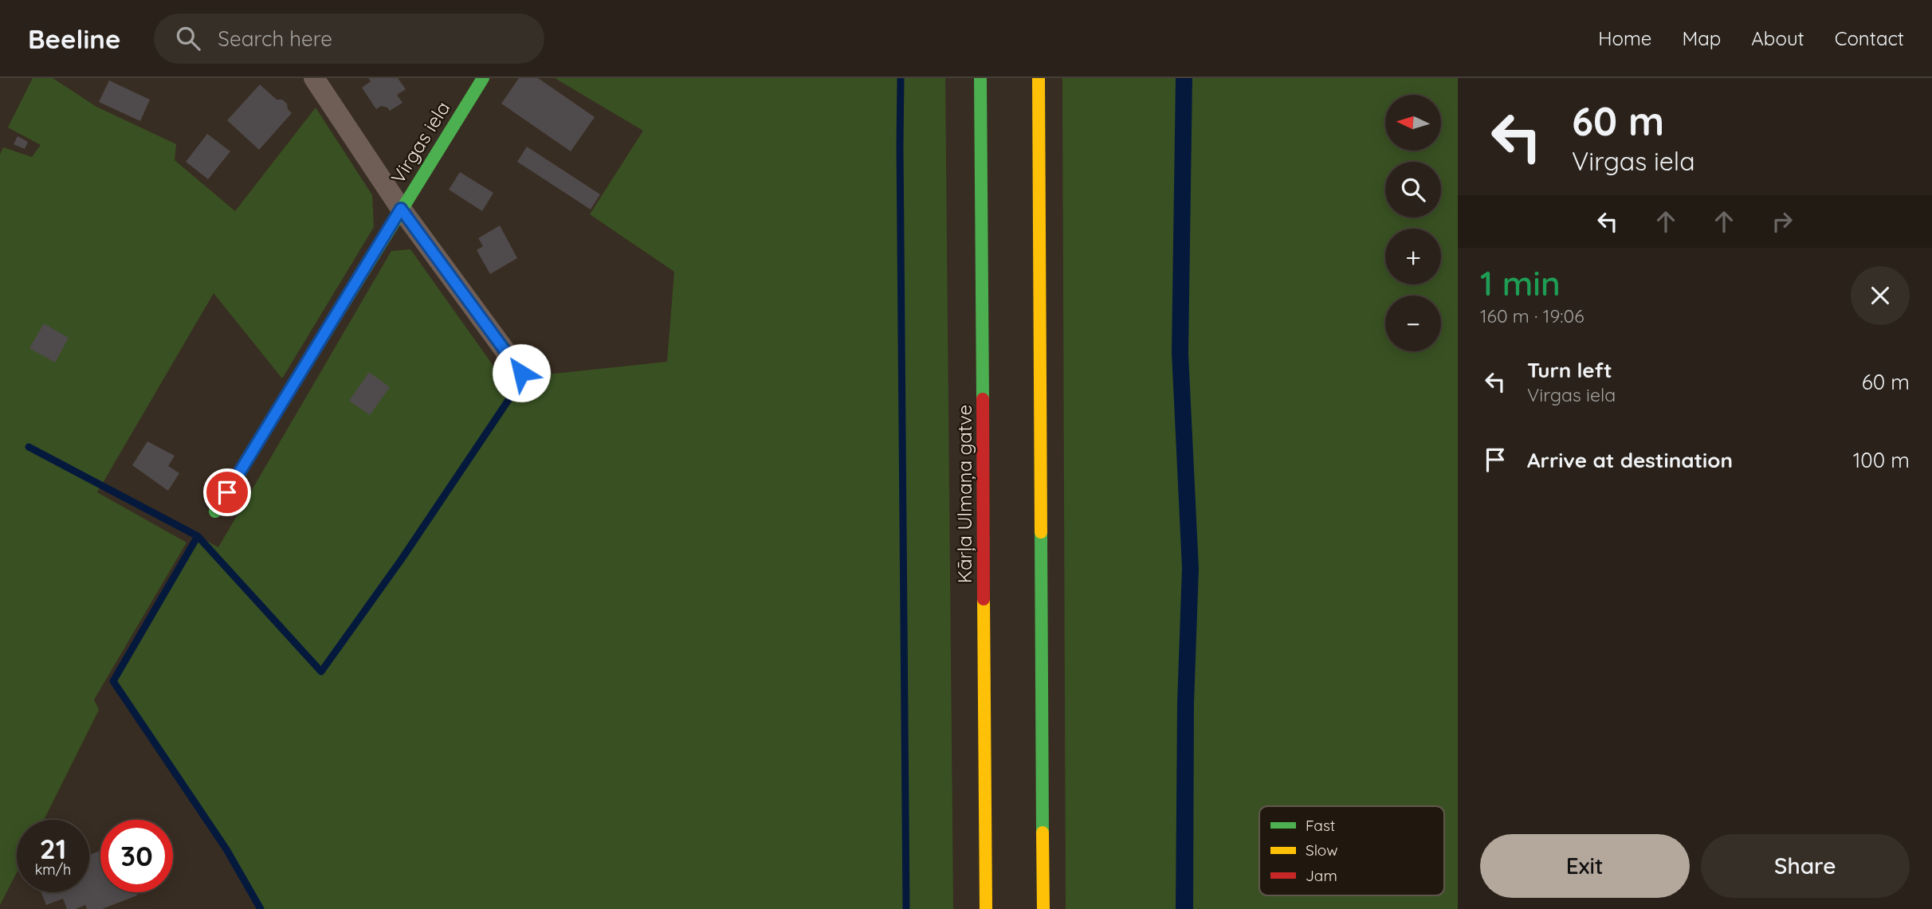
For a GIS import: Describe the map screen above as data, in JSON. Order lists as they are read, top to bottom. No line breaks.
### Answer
{"streets":{"main road":["Virgas iela","Kārļa Ulmaņa gatve"]},"legend":["Fast","Slow","Jam"],"north":"left","page":{"header":"Beeline","search":"Search here","nav":["Home","Map","About","Contact"],"turn":["60 m","Virgas iela"],"map_buttons":["+","−"],"heading":["1 min","160 m · 19:06"],"list":[{"name":"Turn left","note":"Virgas iela","value":"60 m"},{"name":"Arrive at destination","value":"100 m"}],"speed":"21 km/h","limit":"30","buttons":["Exit","Share"]}}
